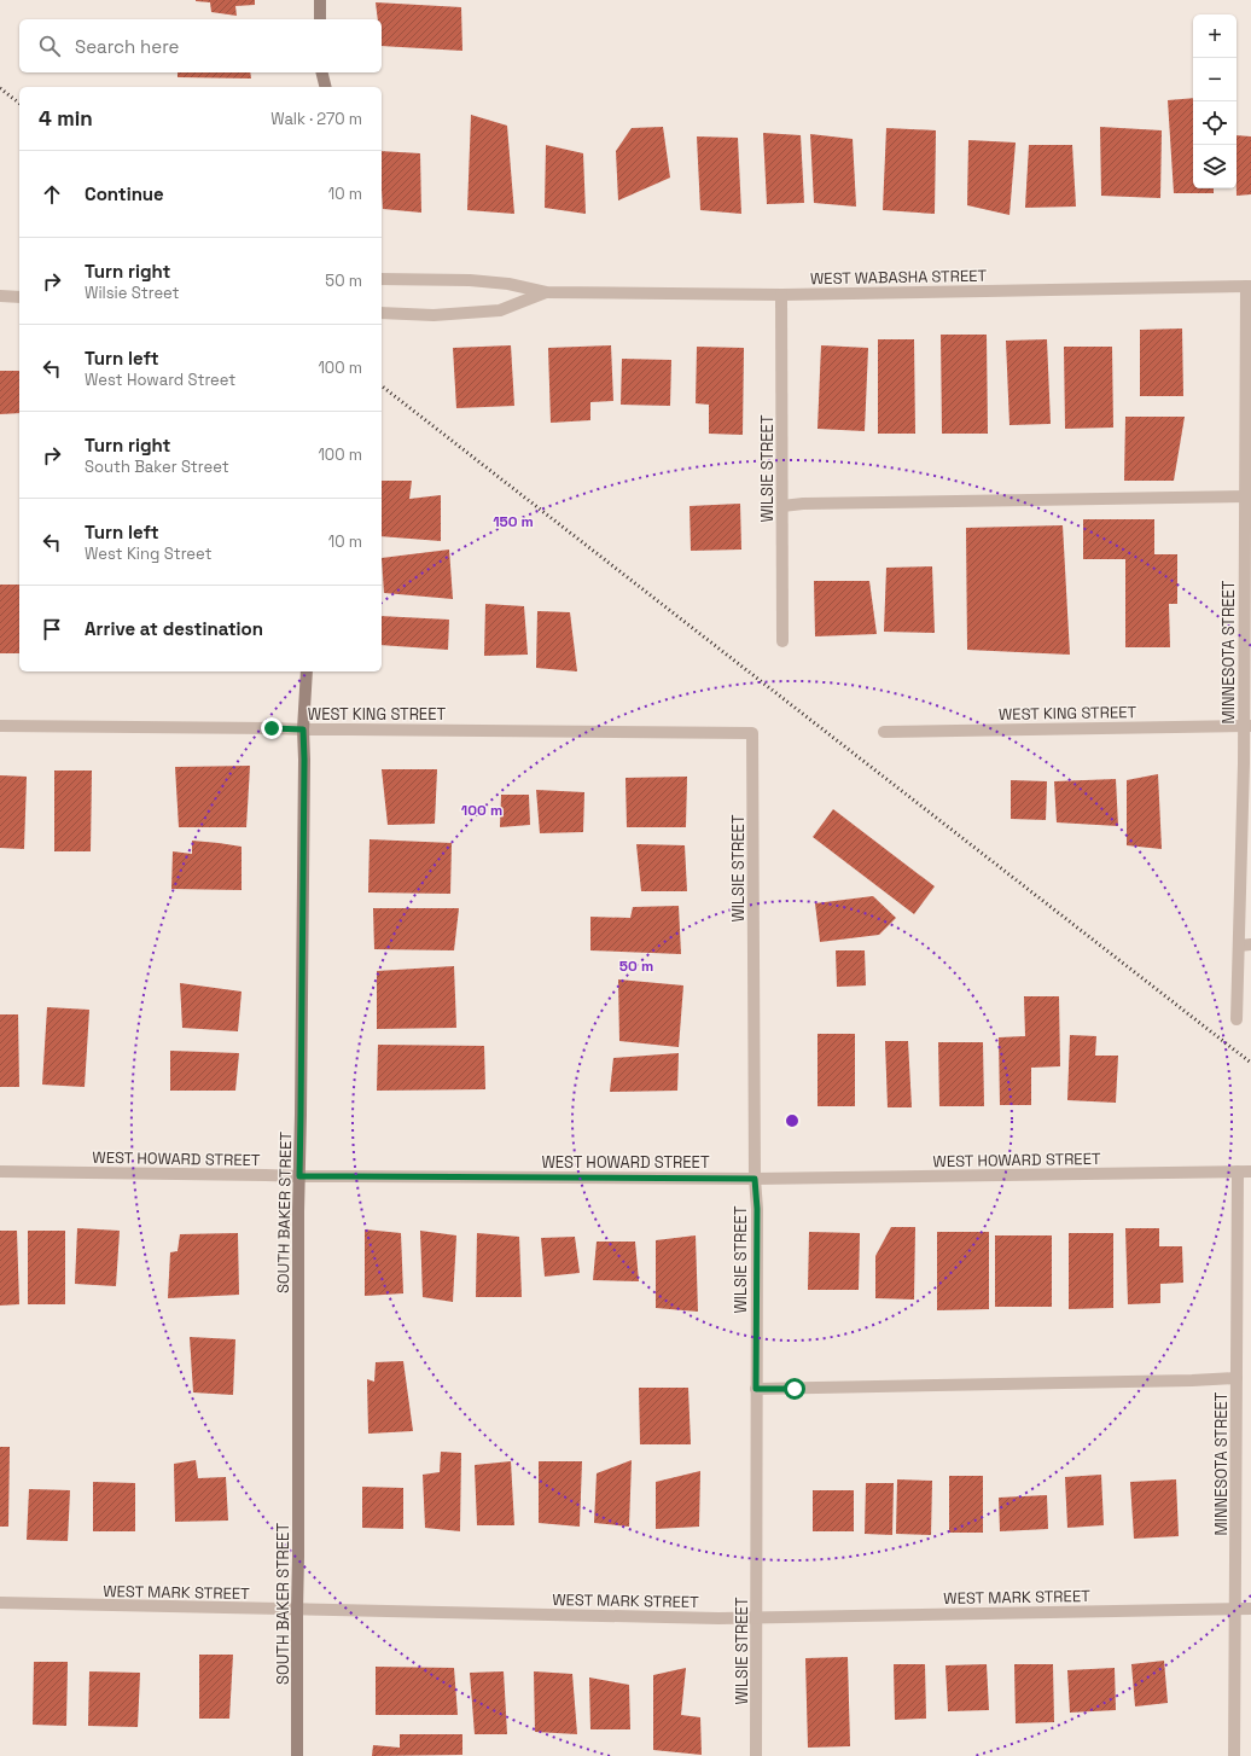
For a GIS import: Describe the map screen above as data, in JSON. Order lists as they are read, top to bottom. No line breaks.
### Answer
{"streets":{"street":["WEST WABASHA STREET","WILSIE STREET","MINNESOTA STREET","WEST KING STREET","WEST HOWARD STREET","SOUTH BAKER STREET","WEST MARK STREET"]},"crossings":[["WEST WABASHA STREET","WILSIE STREET"],["WEST WABASHA STREET","MINNESOTA STREET"],["WILSIE STREET","WEST KING STREET"],["WILSIE STREET","WEST HOWARD STREET"],["WILSIE STREET","WEST MARK STREET"],["MINNESOTA STREET","WEST KING STREET"],["MINNESOTA STREET","WEST HOWARD STREET"],["MINNESOTA STREET","WEST MARK STREET"],["WEST KING STREET","SOUTH BAKER STREET"],["WEST HOWARD STREET","SOUTH BAKER STREET"],["SOUTH BAKER STREET","WEST MARK STREET"]],"page":{"map_buttons":["+","−"],"search":"Search here","heading":["4 min","Walk · 270 m"],"list":[["Continue","10 m"],["Turn right","Wilsie Street","50 m"],["Turn left","West Howard Street","100 m"],["Turn right","South Baker Street","100 m"],["Turn left","West King Street","10 m"],"Arrive at destination"]},"rings":["150 m","100 m","50 m"]}
